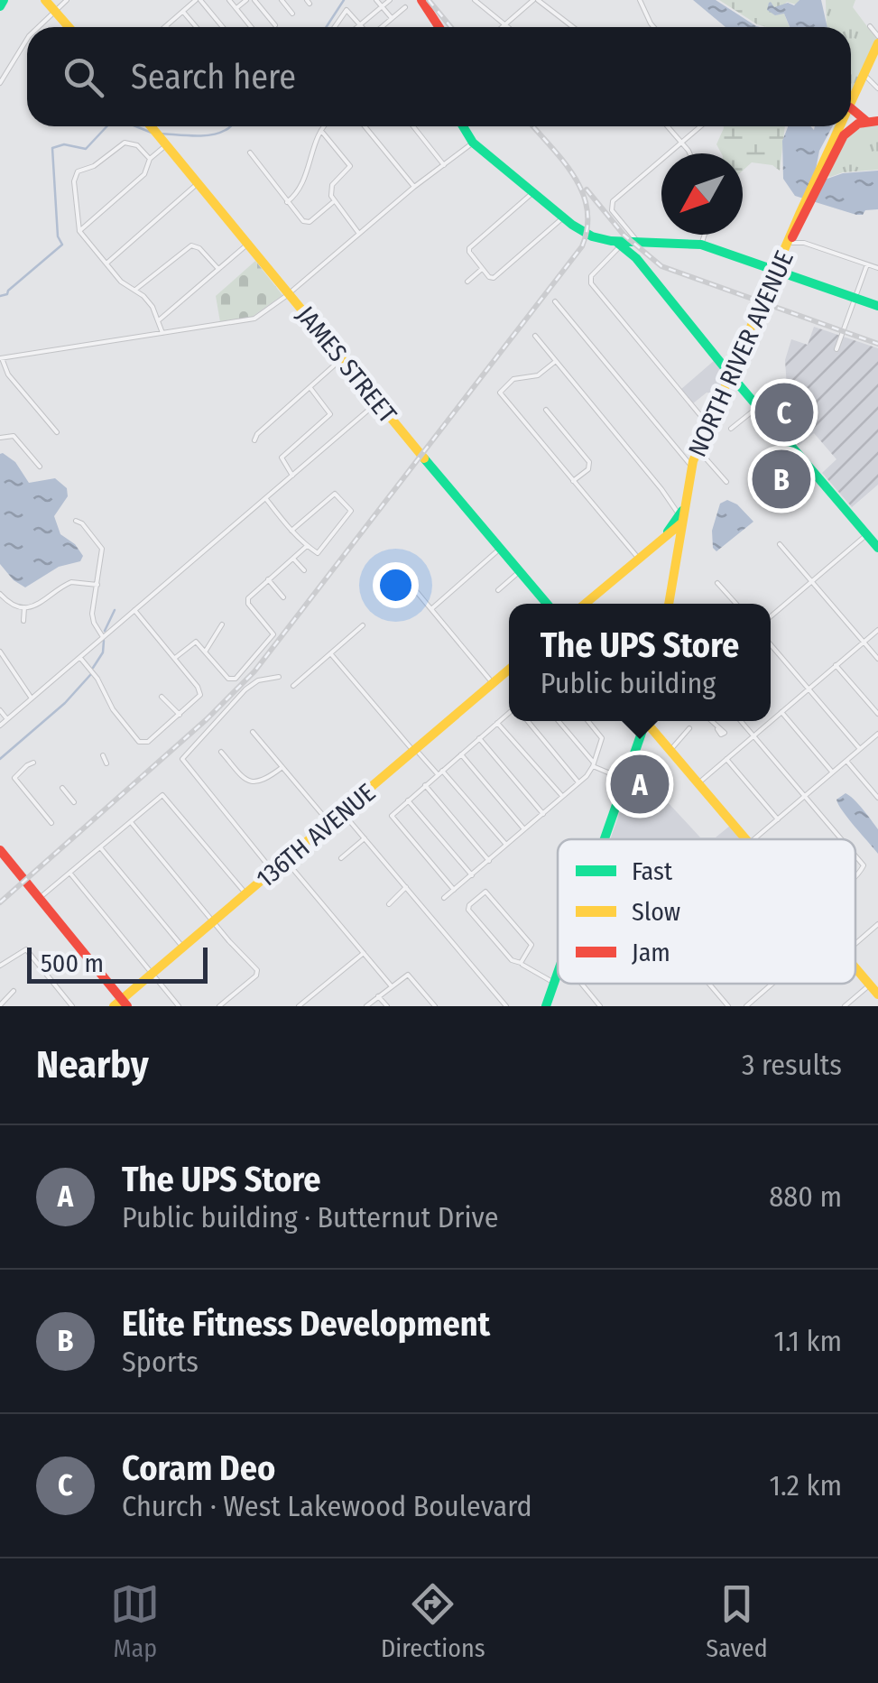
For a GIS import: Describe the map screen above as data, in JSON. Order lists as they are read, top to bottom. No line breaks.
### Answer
{"streets":{"main road":["NORTH RIVER AVENUE","JAMES STREET","136TH AVENUE"]},"legend":["Fast","Slow","Jam"],"scale_bar":"500 m","north":"bottom left","page":{"search":"Search here","pins":["C","B","A"],"popup":["The UPS Store","Public building"],"scale":"500 m","heading":["Nearby","3 results"],"list":[{"mark":"A","name":"The UPS Store","note":"Public building · Butternut Drive","value":"880 m"},{"mark":"B","name":"Elite Fitness Development","note":"Sports","value":"1.1 km"},{"mark":"C","name":"Coram Deo","note":"Church · West Lakewood Boulevard","value":"1.2 km"}],"nav":["Map","Directions","Saved"]}}
